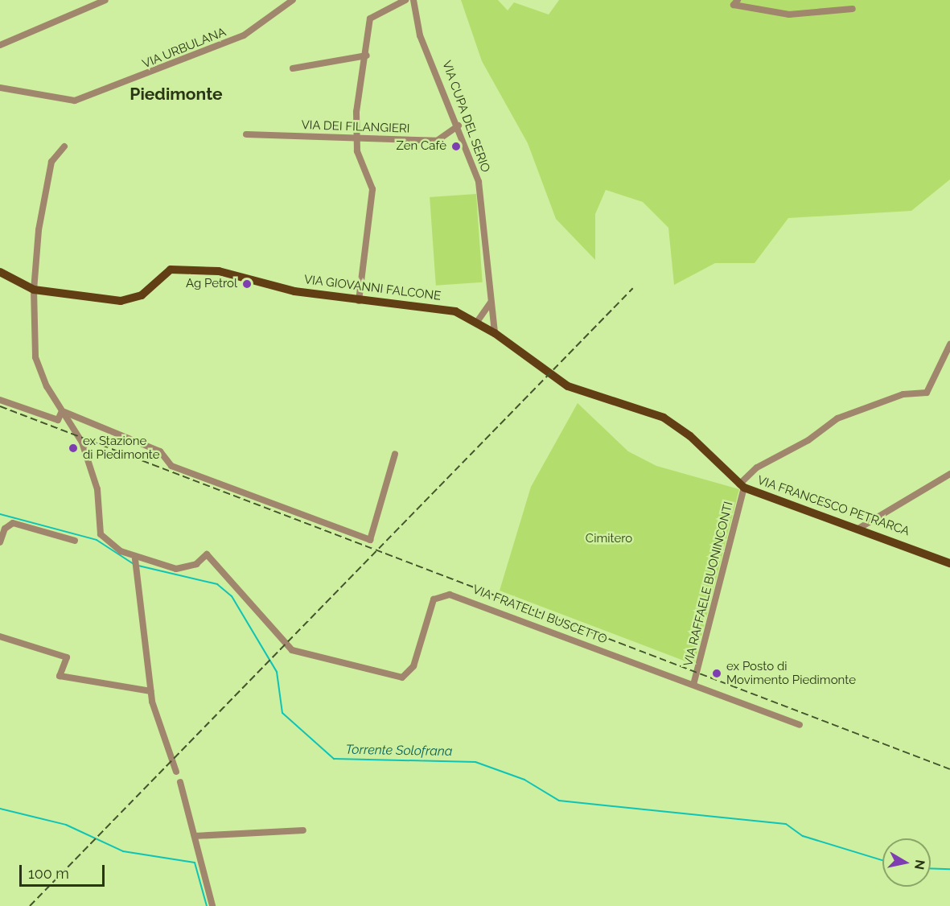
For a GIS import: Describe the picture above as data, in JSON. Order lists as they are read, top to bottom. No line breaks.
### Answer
{"streets":{"main road":["VIA GIOVANNI FALCONE","VIA FRANCESCO PETRARCA"],"street":["VIA URBULANA","VIA CUPA DEL SERIO","VIA DEI FILANGIERI","VIA RAFFAELE BUONINCONTI","VIA FRATELLI BUSCETTO"]},"crossings":[["VIA CUPA DEL SERIO","VIA DEI FILANGIERI"],["VIA CUPA DEL SERIO","VIA GIOVANNI FALCONE"],["VIA CUPA DEL SERIO","VIA FRANCESCO PETRARCA"],["VIA GIOVANNI FALCONE","VIA FRANCESCO PETRARCA"],["VIA FRANCESCO PETRARCA","VIA RAFFAELE BUONINCONTI"],["VIA RAFFAELE BUONINCONTI","VIA FRATELLI BUSCETTO"]],"districts":["Piedimonte"],"water":["Torrente Solofrana"],"parks":["Cimitero"],"places":["Zen Cafè","Ag Petrol","ex Stazione di Piedimonte","ex Posto di Movimento Piedimonte"],"scale_bar":"100 m","north":"right"}
